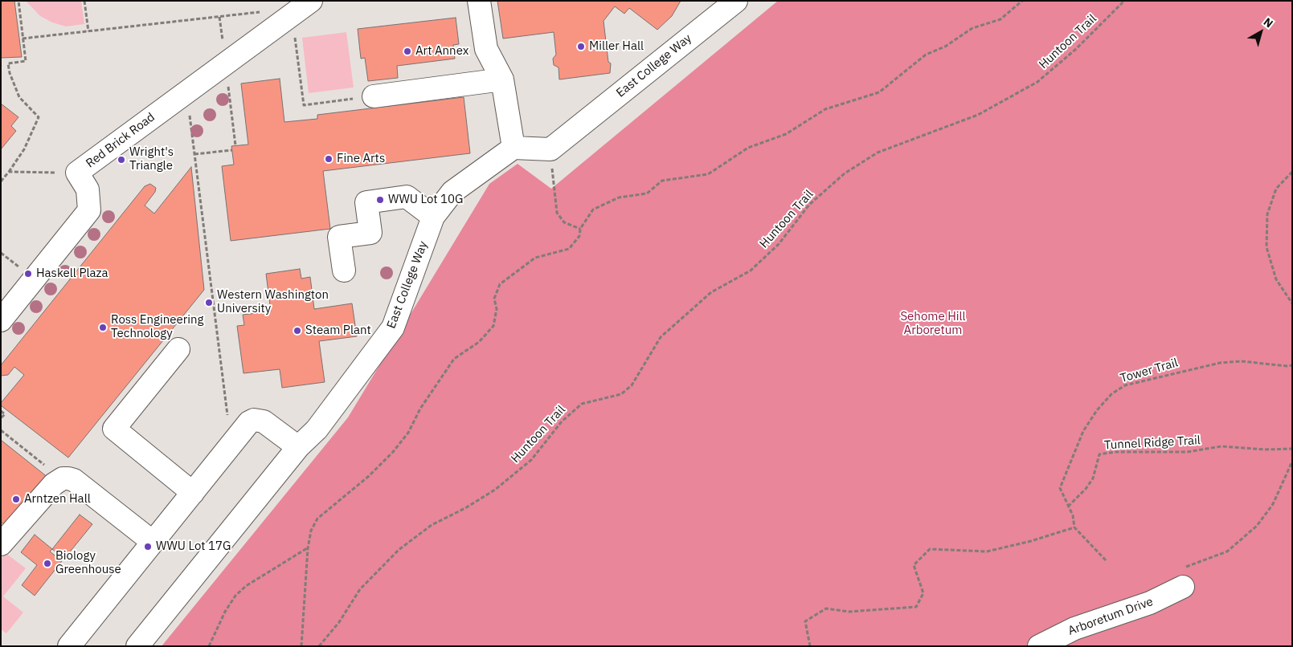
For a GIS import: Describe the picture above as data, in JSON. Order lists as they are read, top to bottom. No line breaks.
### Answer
{"streets":{"street":["East College Way","Red Brick Road","Arboretum Drive"],"path":["Huntoon Trail","Tower Trail","Tunnel Ridge Trail"]},"crossings":[["Tower Trail","Tunnel Ridge Trail"]],"parks":["Sehome Hill Arboretum"],"places":["Miller Hall","Art Annex","Fine Arts","Wright's Triangle","WWU Lot 10G","Haskell Plaza","Western Washington University","Ross Engineering Technology","Steam Plant","Arntzen Hall","WWU Lot 17G","Biology Greenhouse"],"north":"top right"}
